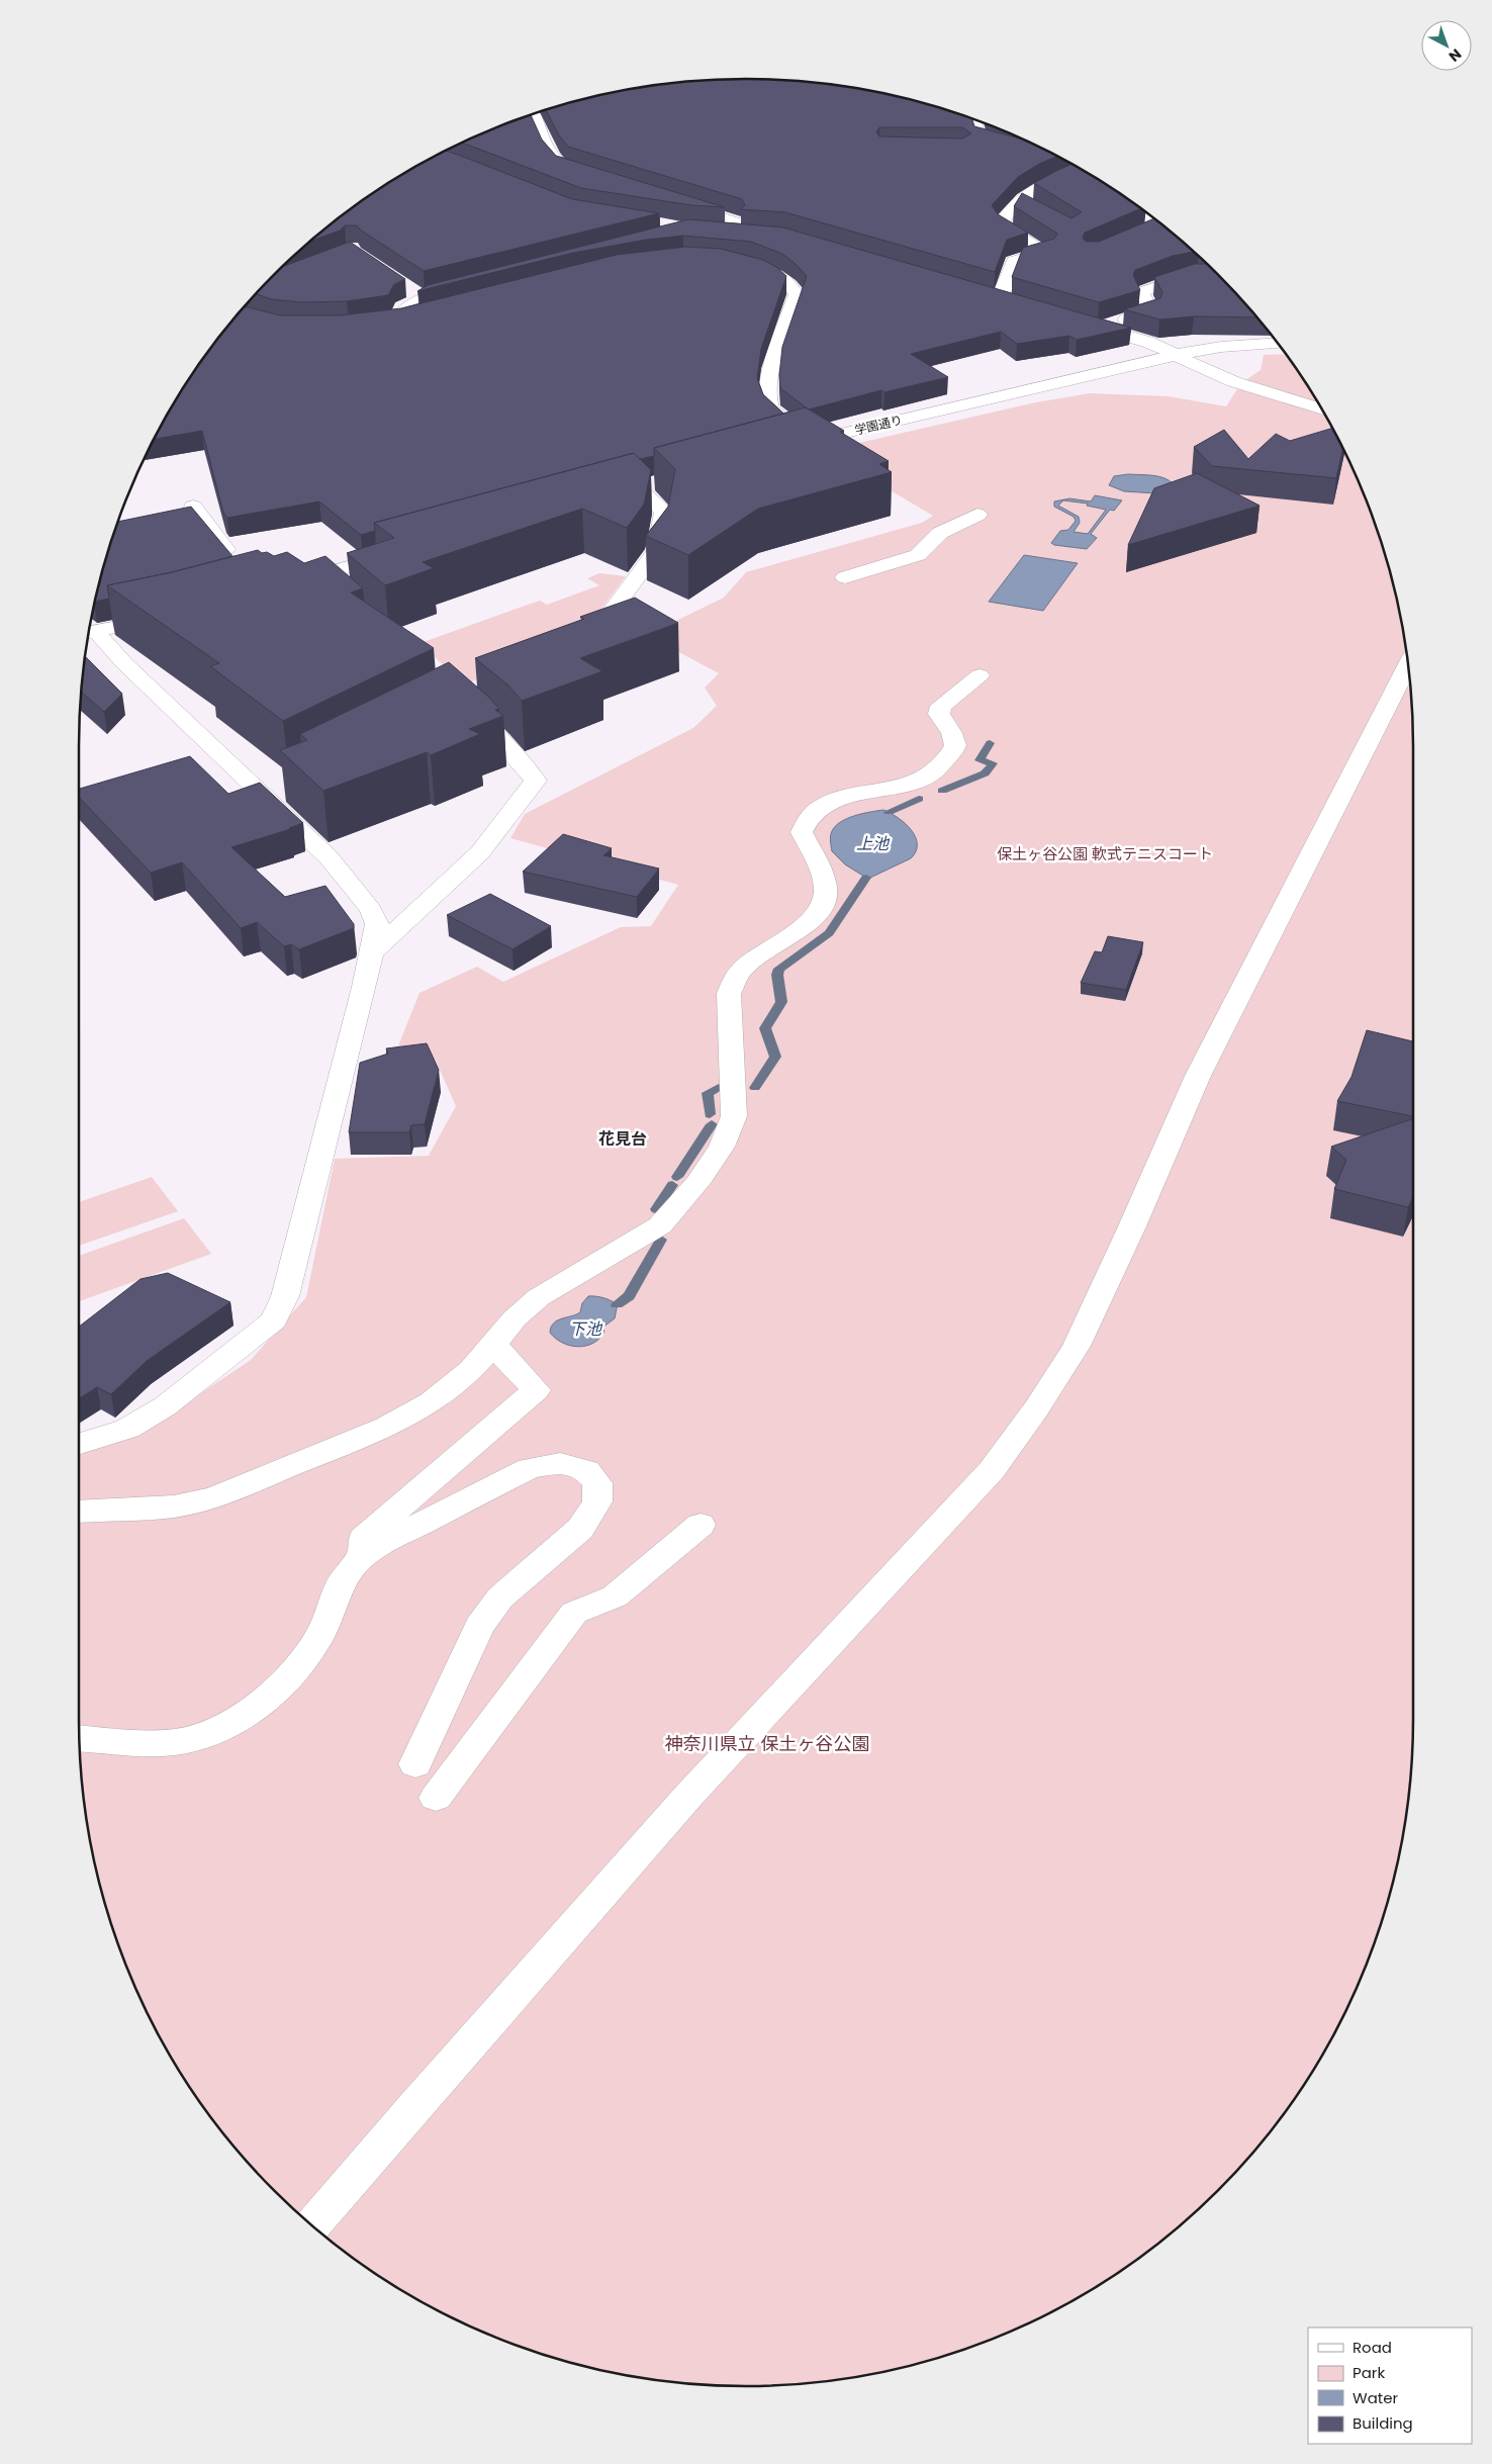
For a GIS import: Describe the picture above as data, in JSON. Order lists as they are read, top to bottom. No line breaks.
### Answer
{"streets":{"street":["学園通り"]},"districts":["花見台"],"water":["上池","下池"],"parks":["保土ヶ谷公園 軟式テニスコート","神奈川県立 保土ヶ谷公園"],"legend":["Road","Park","Water","Building"],"north":"bottom right"}
